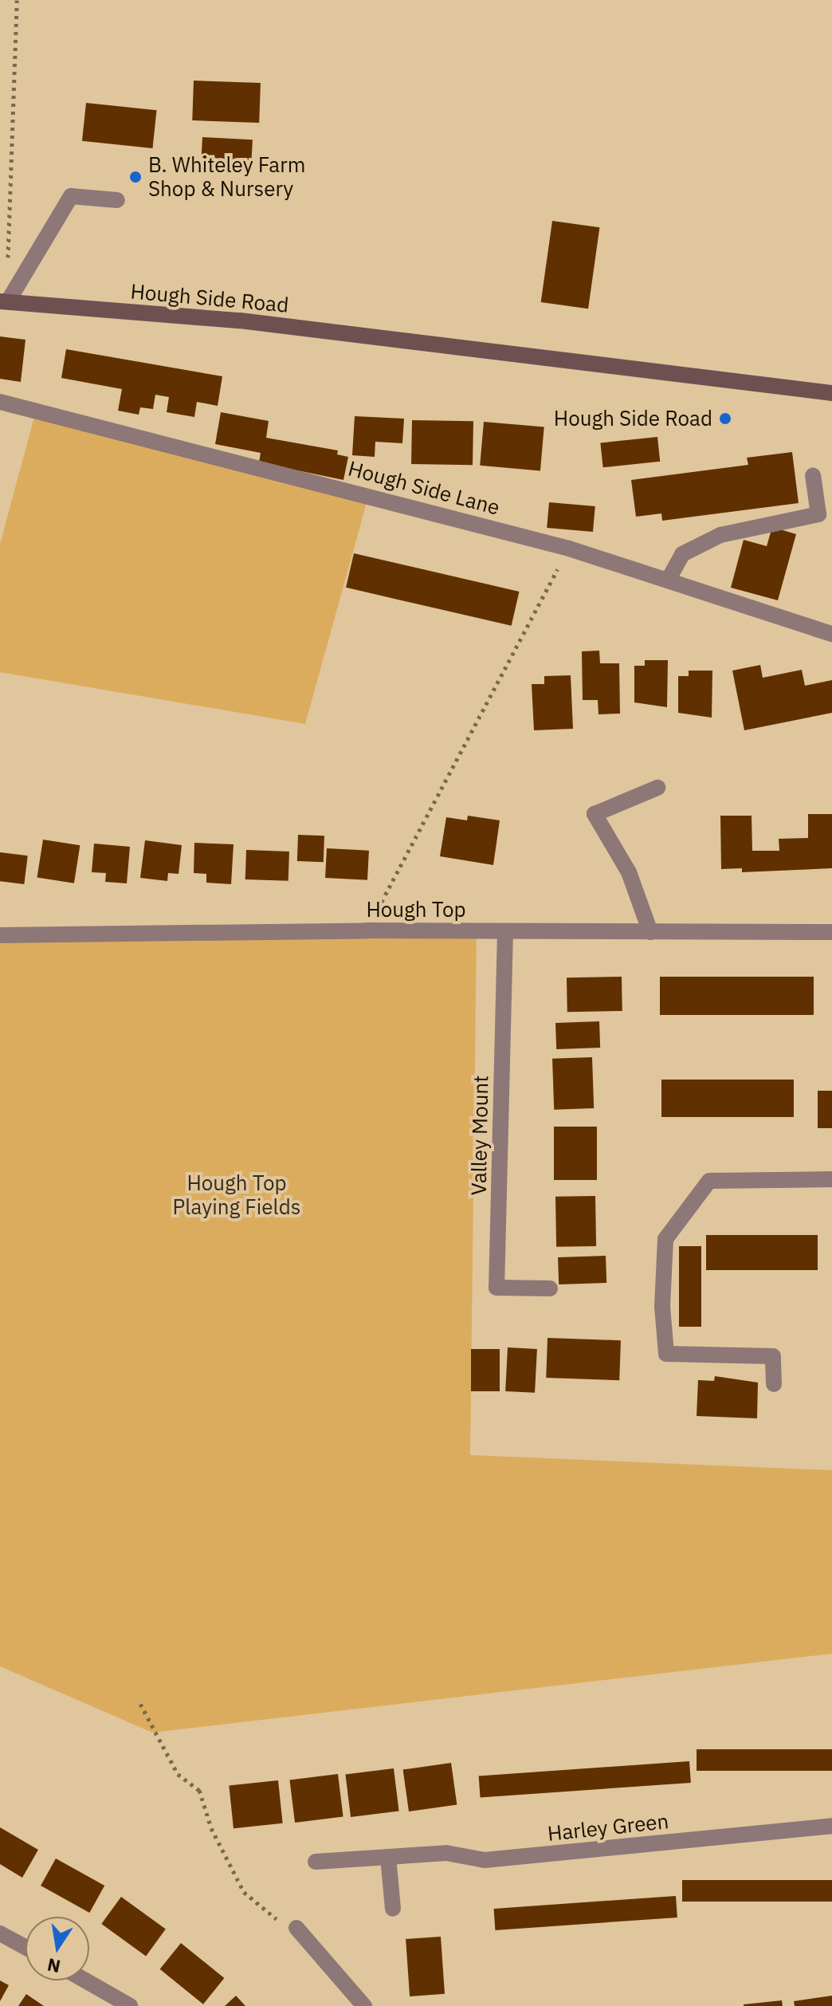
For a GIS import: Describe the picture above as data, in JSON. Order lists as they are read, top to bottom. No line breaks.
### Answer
{"streets":{"main road":["Hough Side Road"],"street":["Hough Side Lane","Hough Top","Valley Mount","Harley Green"]},"crossings":[["Hough Top","Valley Mount"]],"parks":["Hough Top Playing Fields"],"places":["B. Whiteley Farm Shop & Nursery","Hough Side Road"],"north":"bottom"}
